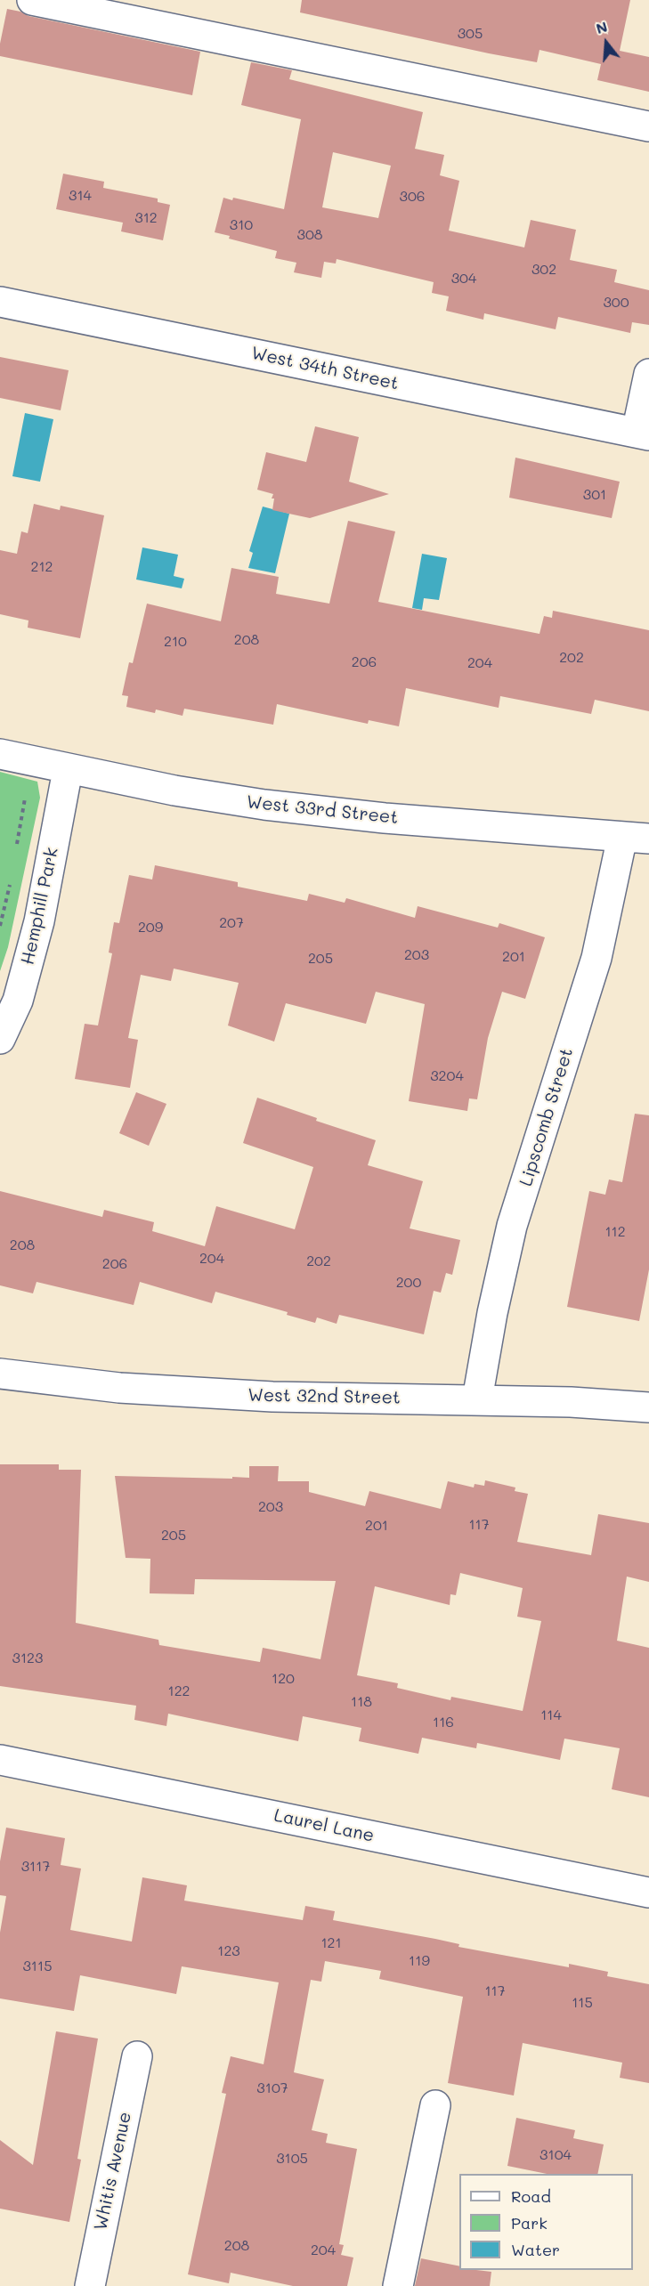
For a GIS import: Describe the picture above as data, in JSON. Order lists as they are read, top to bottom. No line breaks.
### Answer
{"streets":{"street":["West 34th Street","West 33rd Street","Hemphill Park","Lipscomb Street","West 32nd Street","Laurel Lane","Whitis Avenue"]},"crossings":[["West 33rd Street","Hemphill Park"],["West 33rd Street","Lipscomb Street"],["Lipscomb Street","West 32nd Street"]],"house_numbers":["305","314","306","312","310","308","302","304","300","301","212","208","210","202","206","204","207","209","203","201","205","3204","112","208","204","202","206","200","203","117","201","205","3123","120","122","118","114","116","3117","121","123","119","3115","117","115","3107","3104","3105","208","204"],"legend":["Road","Park","Water"],"north":"top"}
